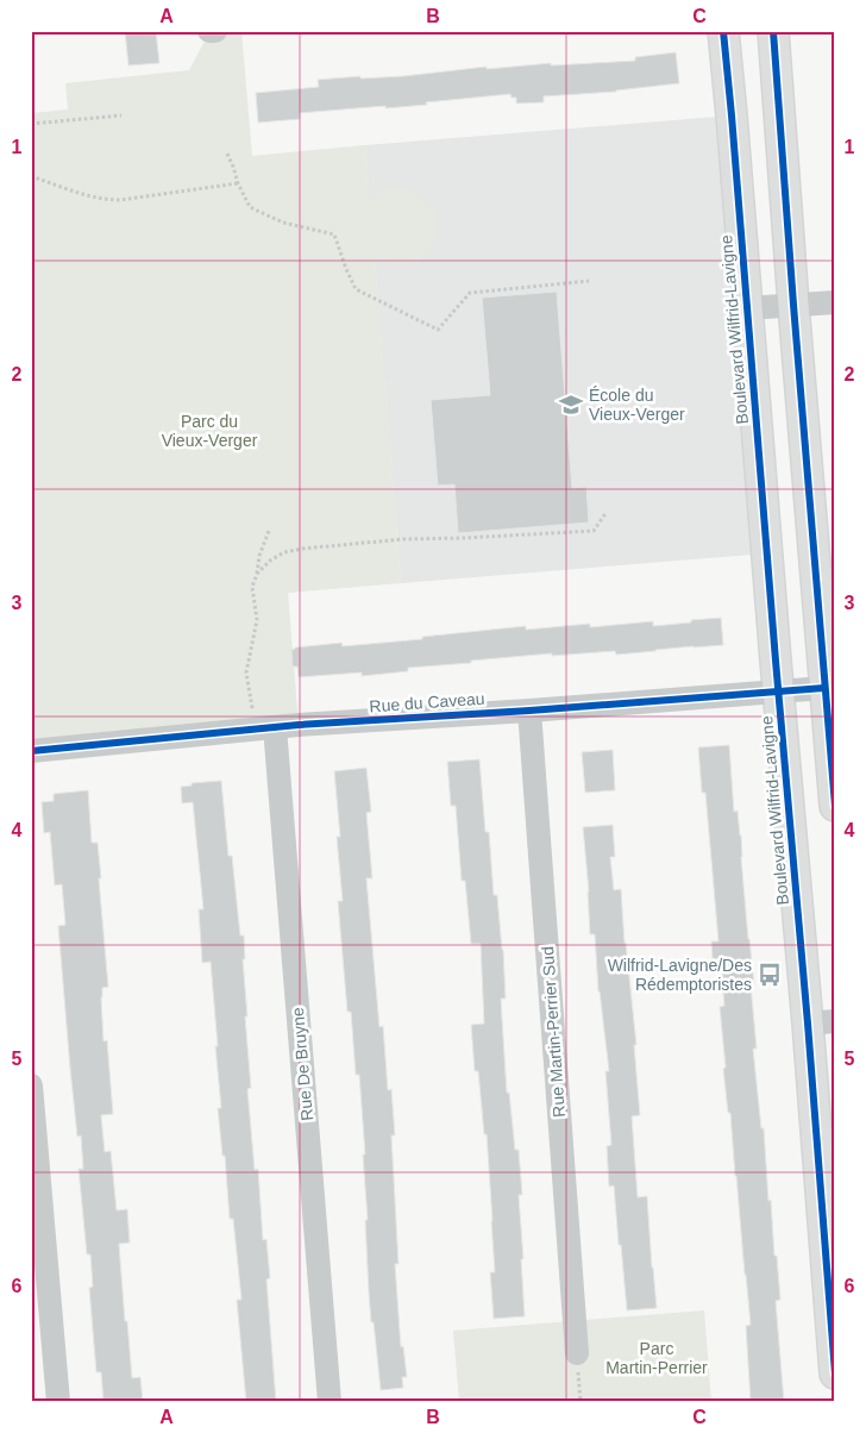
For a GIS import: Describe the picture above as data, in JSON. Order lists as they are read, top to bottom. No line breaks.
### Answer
{"streets":{"main road":["Boulevard Wilfrid-Lavigne"],"street":["Rue du Caveau","Rue Martin-Perrier Sud","Rue De Bruyne"]},"crossings":[["Boulevard Wilfrid-Lavigne","Rue du Caveau"],["Rue du Caveau","Rue Martin-Perrier Sud"],["Rue du Caveau","Rue De Bruyne"]],"parks":["Parc du Vieux-Verger","Parc Martin-Perrier"],"places":{"school or university":["École du Vieux-Verger"],"bus stop":["Wilfrid-Lavigne/Des Rédemptoristes"]},"grid":{"columns":["A","B","C"],"rows":["1","2","3","4","5","6"]}}
